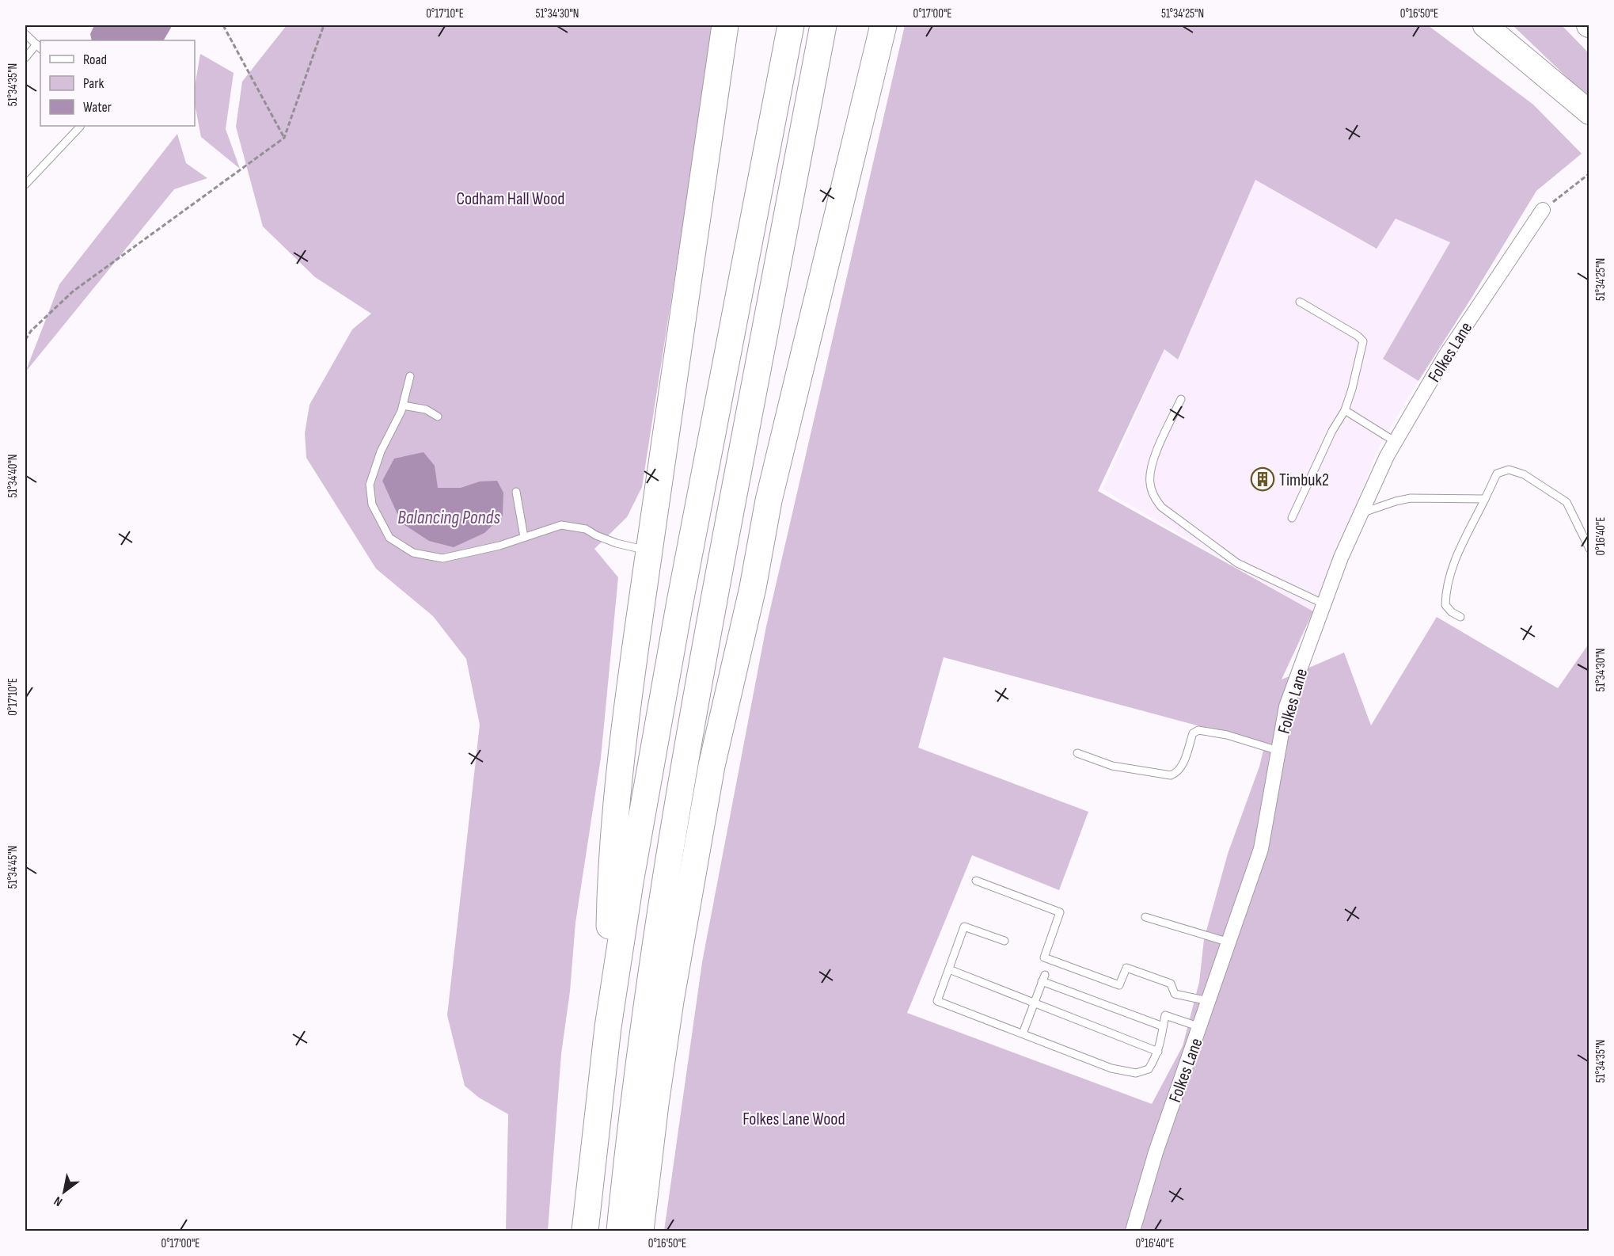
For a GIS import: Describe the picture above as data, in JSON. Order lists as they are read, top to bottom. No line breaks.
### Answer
{"streets":{"street":["Folkes Lane"]},"water":["Balancing Ponds"],"parks":["Codham Hall Wood","Folkes Lane Wood"],"places":{"building":["Timbuk2"]},"legend":["Road","Park","Water"],"north":"bottom left","coordinates":["0°17'10\"E","51°34'30\"N","0°17'00\"E","51°34'25\"N","0°16'50\"E","51°34'35\"N","51°34'40\"N","0°16'40\"E","51°34'45\"N"]}
